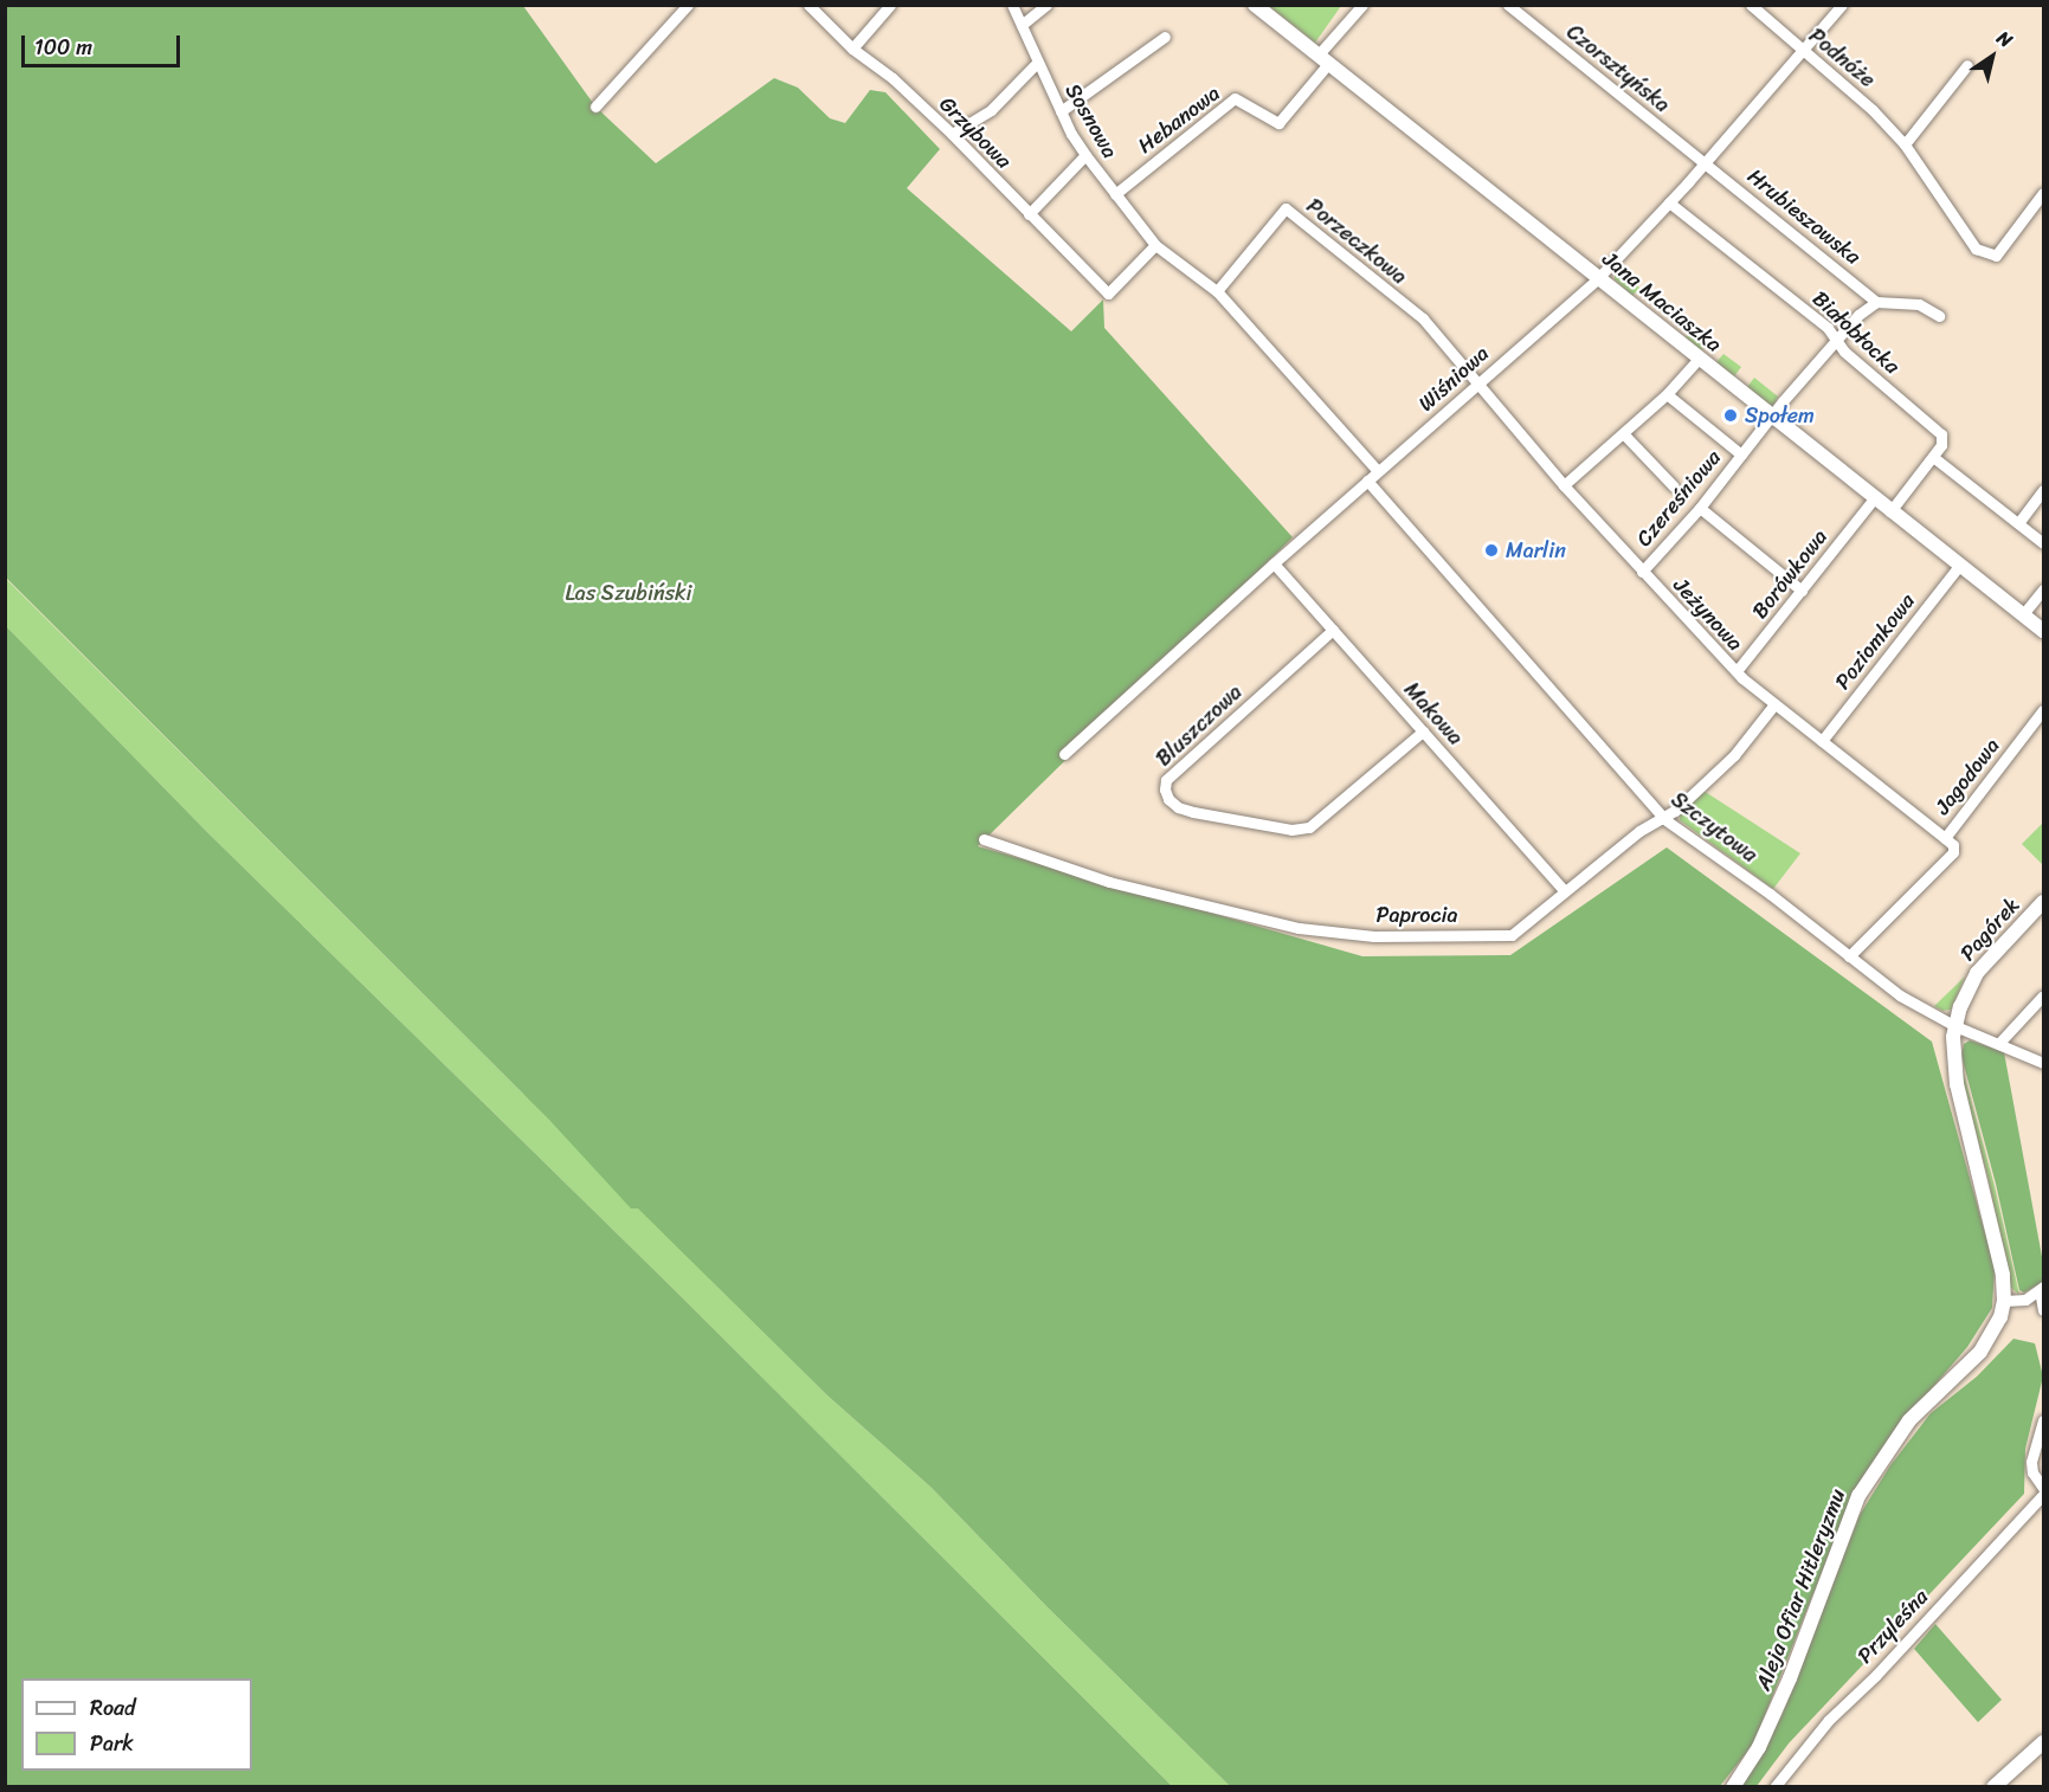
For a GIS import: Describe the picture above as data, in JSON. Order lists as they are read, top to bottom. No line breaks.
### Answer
{"streets":{"street":["Podnóże","Czorsztyńska","Hebanowa","Sosnowa","Grzybowa","Hrubieszowska","Porzeczkowa","Jana Maciaszka","Białobłocka","Wiśniowa","Czereśniowa","Borówkowa","Jeżynowa","Poziomkowa","Makowa","Bluszczowa","Jagodowa","Szczytowa","Paprocia","Pagórek","Aleja Ofiar Hitleryzmu","Przyleśna"]},"crossings":[["Podnóże","Wiśniowa"],["Czorsztyńska","Hrubieszowska"],["Czorsztyńska","Wiśniowa"],["Hebanowa","Sosnowa"],["Hebanowa","Jana Maciaszka"],["Sosnowa","Grzybowa"],["Hrubieszowska","Wiśniowa"],["Hrubieszowska","Czereśniowa"],["Porzeczkowa","Wiśniowa"],["Porzeczkowa","Jeżynowa"],["Jana Maciaszka","Wiśniowa"],["Jana Maciaszka","Czereśniowa"],["Jana Maciaszka","Borówkowa"],["Jana Maciaszka","Poziomkowa"],["Białobłocka","Wiśniowa"],["Białobłocka","Czereśniowa"],["Wiśniowa","Jeżynowa"],["Wiśniowa","Makowa"],["Wiśniowa","Szczytowa"],["Czereśniowa","Jeżynowa"],["Borówkowa","Jeżynowa"],["Jeżynowa","Poziomkowa"],["Jeżynowa","Jagodowa"],["Jeżynowa","Paprocia"],["Makowa","Bluszczowa"],["Makowa","Paprocia"],["Jagodowa","Szczytowa"],["Szczytowa","Paprocia"],["Szczytowa","Pagórek"],["Szczytowa","Aleja Ofiar Hitleryzmu"],["Pagórek","Aleja Ofiar Hitleryzmu"]],"parks":["Las Szubiński"],"places":["Społem","Marlin"],"legend":["Road","Park"],"scale_bar":"100 m","north":"top right"}
